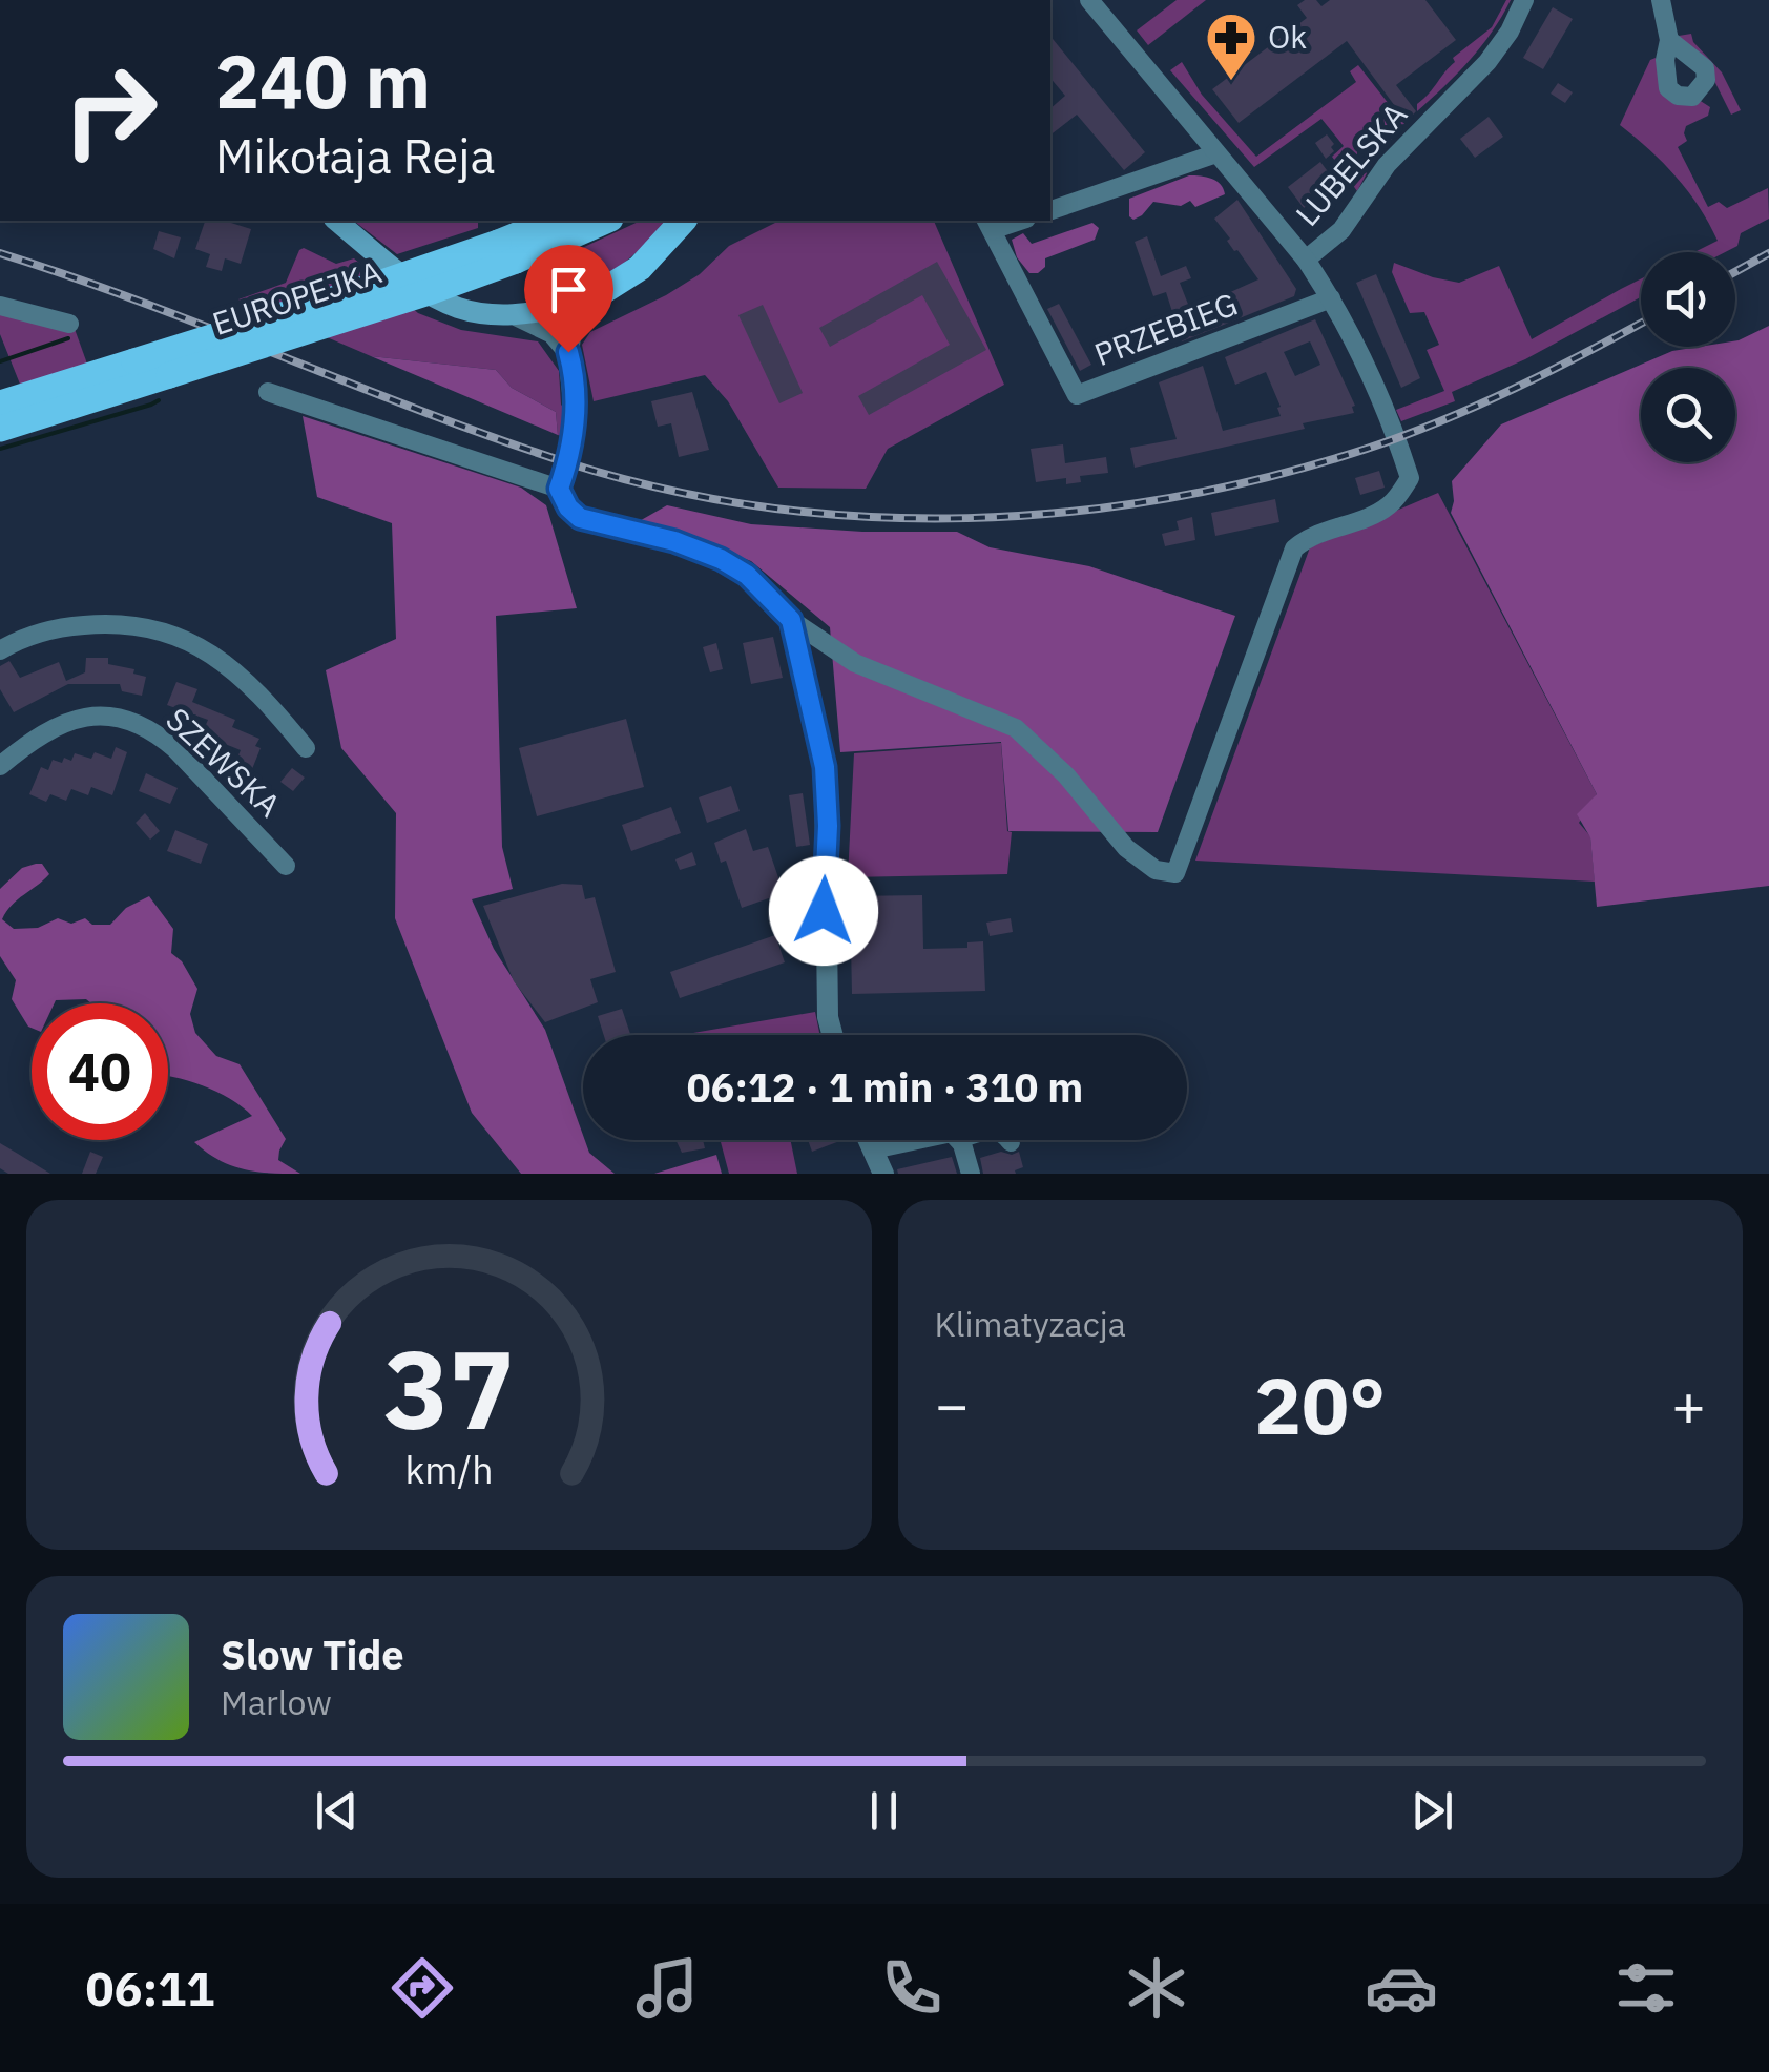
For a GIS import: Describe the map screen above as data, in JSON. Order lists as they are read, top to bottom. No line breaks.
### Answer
{"streets":{"main road":["EUROPEJKA"],"street":["LUBELSKA","PRZEBIEG","SZEWSKA"]},"crossings":[["LUBELSKA","PRZEBIEG"]],"places":{"pharmacy":["Ok"]},"page":{"turn":["240 m","Mikołaja Reja"],"limit":"40","trip":"06:12 · 1 min · 310 m","tile":"Klimatyzacja","heat":["−","20°","+"],"song":["Slow Tide","Marlow"],"tabs":"06:11","gauge":["37","km/h"]}}
